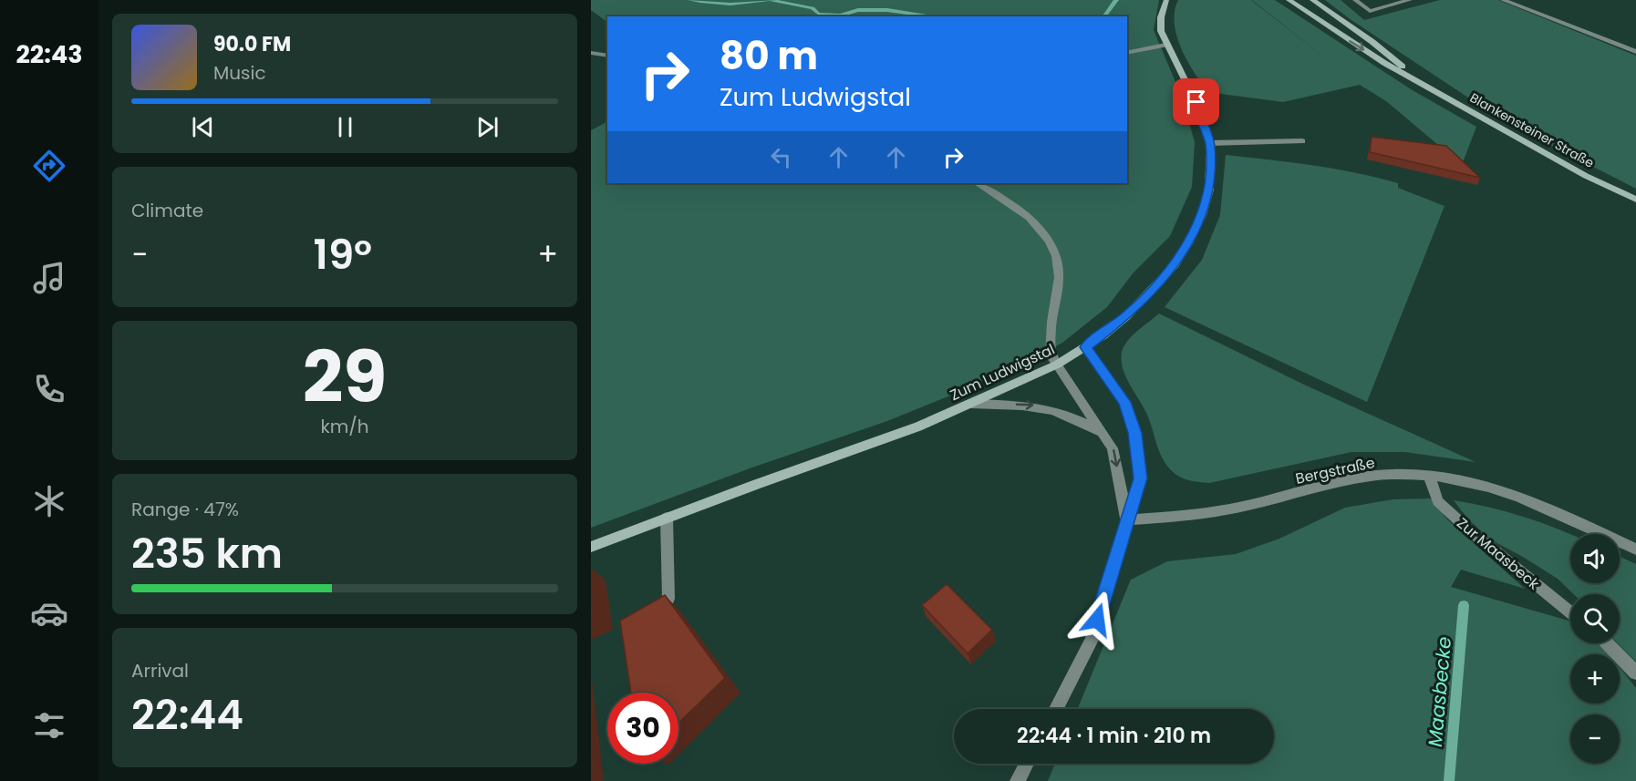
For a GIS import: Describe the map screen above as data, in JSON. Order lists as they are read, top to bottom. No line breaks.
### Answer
{"streets":{"street":["Blankensteiner Straße","Zum Ludwigstal","Bergstraße","Zur Maasbeck"]},"crossings":[["Bergstraße","Zur Maasbeck"]],"water":["Maasbecke"],"page":{"tabs":"22:43","turn":["80 m","Zum Ludwigstal"],"song":["90.0 FM","Music"],"tile":["Climate",["29","km/h"],["Range · 47%","235 km"],["Arrival","22:44"]],"heat":["−","19°","+"],"map_buttons":["+","−"],"limit":"30","trip":"22:44 · 1 min · 210 m"}}
